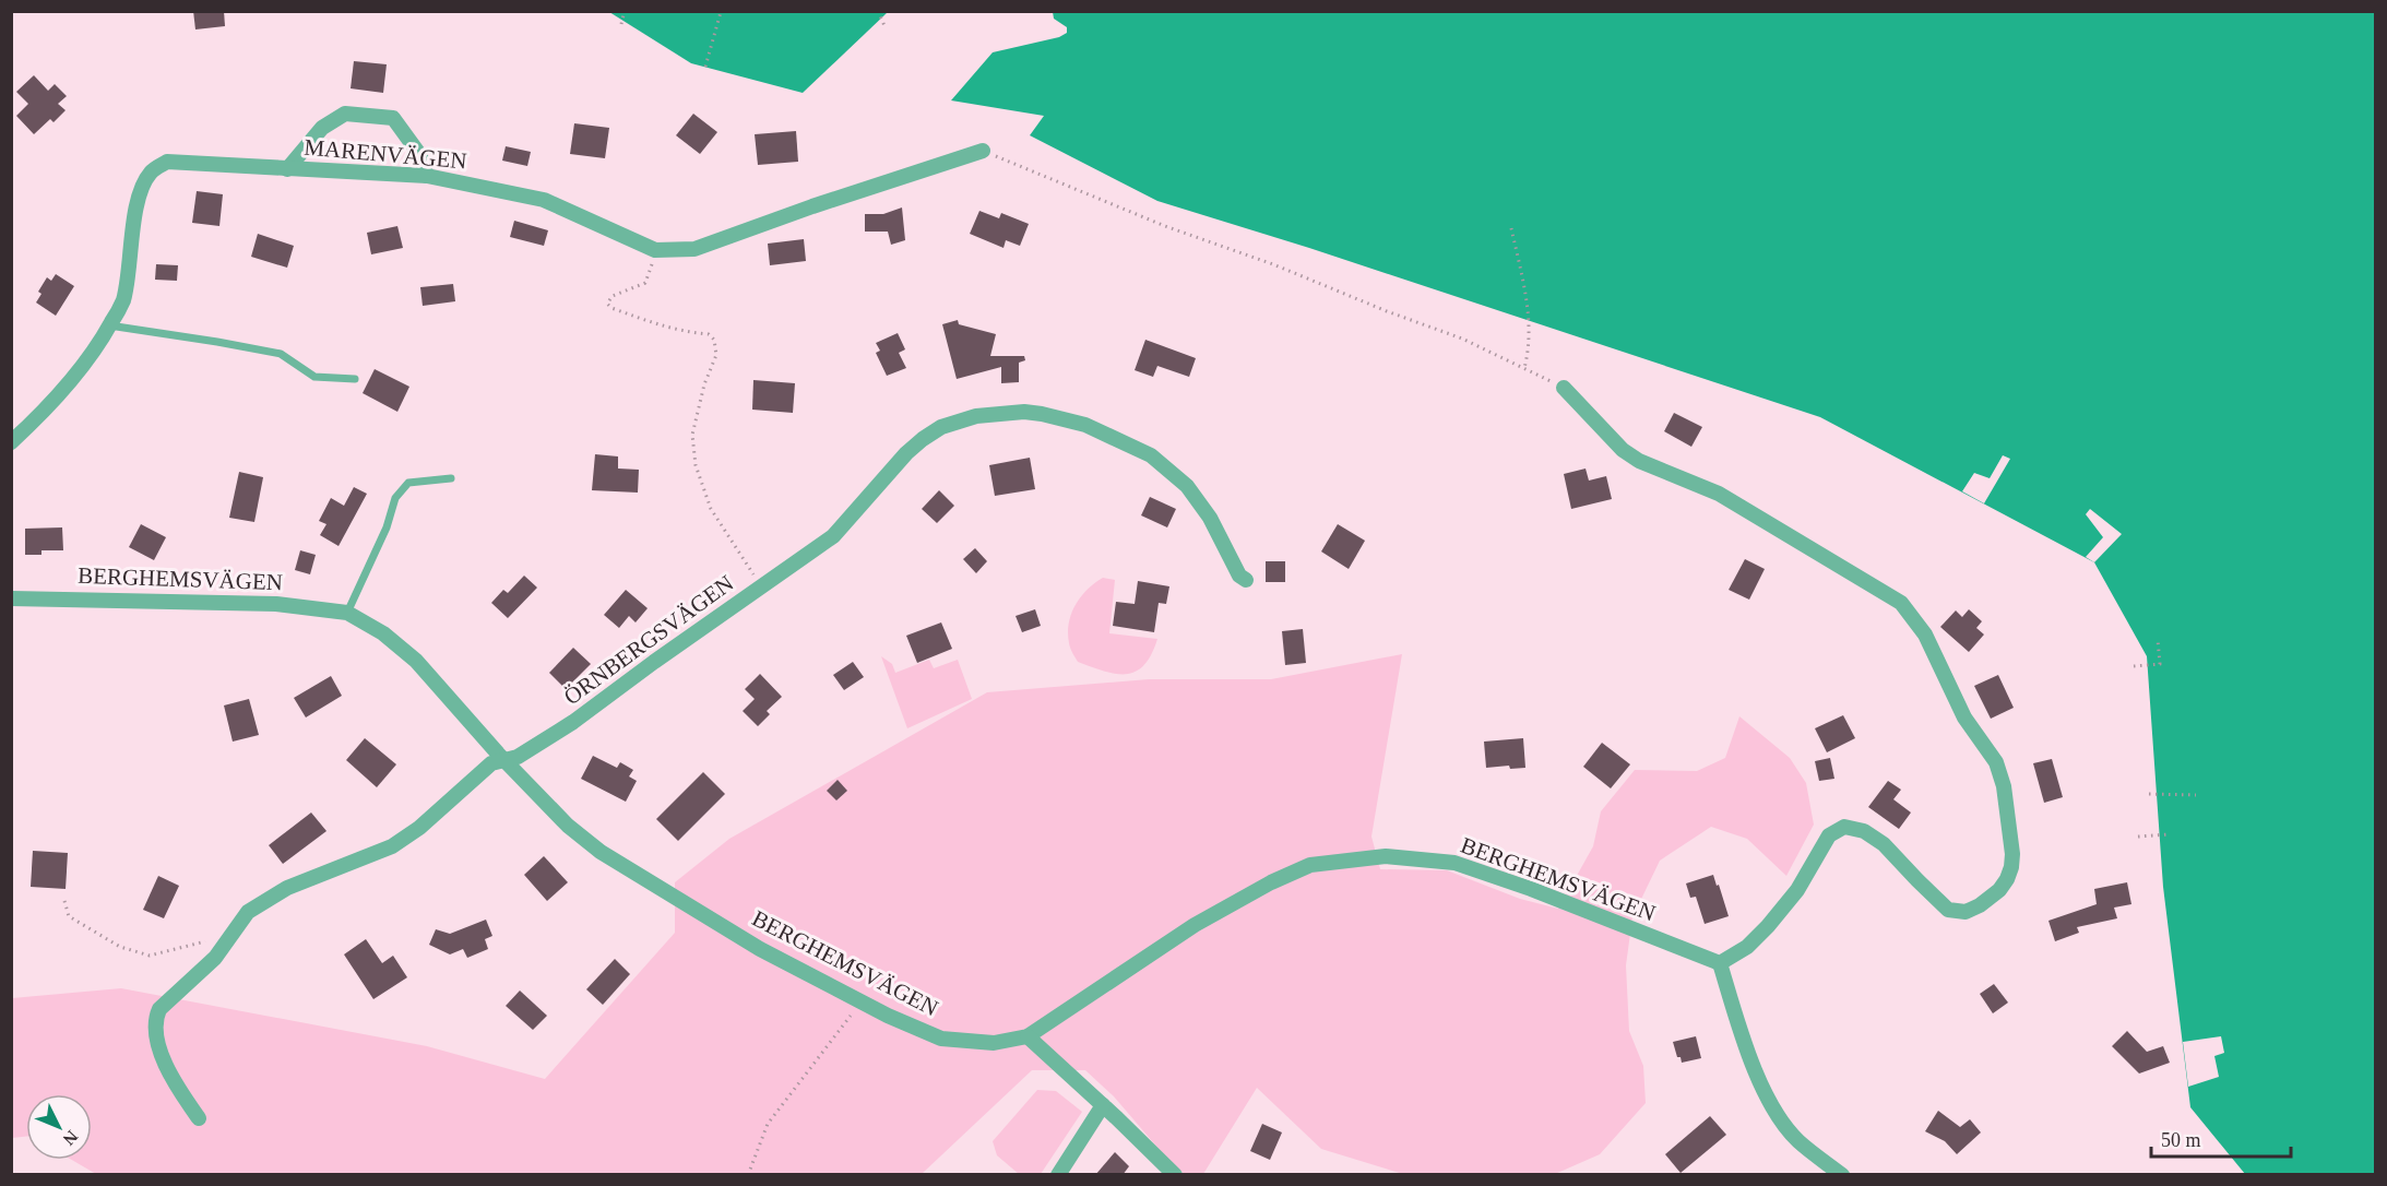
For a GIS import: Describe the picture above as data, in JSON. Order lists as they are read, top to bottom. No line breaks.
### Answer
{"streets":{"street":["MARENVÄGEN","BERGHEMSVÄGEN","ÖRNBERGSVÄGEN"]},"crossings":[["BERGHEMSVÄGEN","ÖRNBERGSVÄGEN"]],"scale_bar":"50 m","north":"bottom right"}
